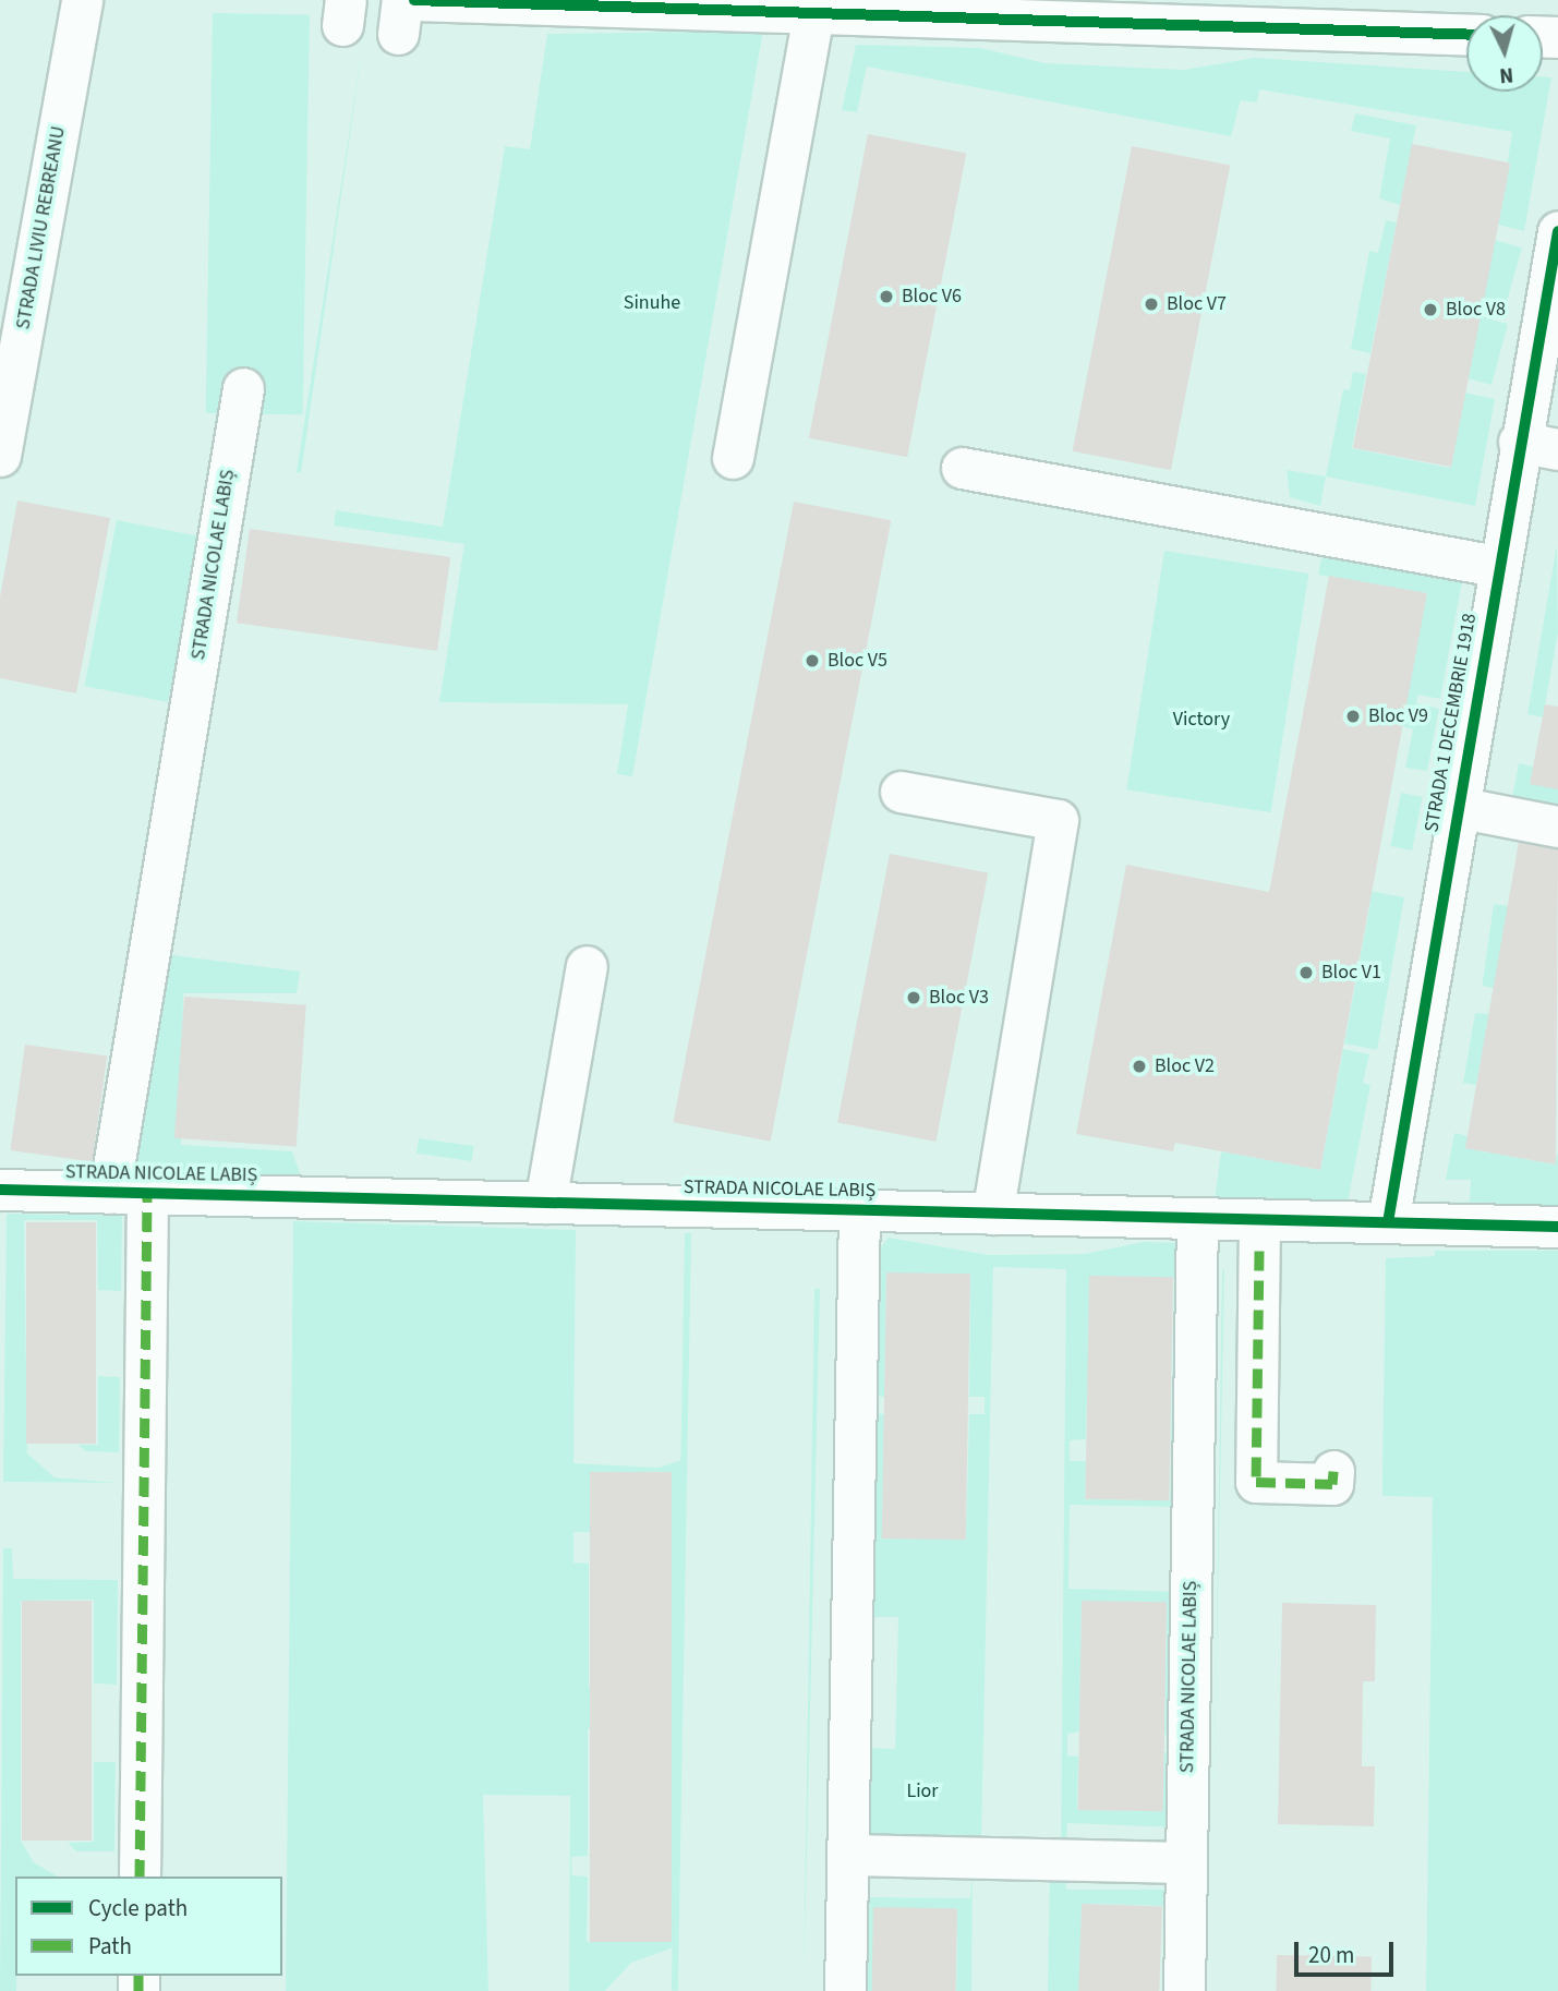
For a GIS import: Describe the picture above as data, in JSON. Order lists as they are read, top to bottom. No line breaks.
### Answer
{"streets":{"street":["STRADA LIVIU REBREANU","STRADA NICOLAE LABIȘ","STRADA 1 DECEMBRIE 1918"]},"crossings":[["STRADA NICOLAE LABIȘ","STRADA 1 DECEMBRIE 1918"]],"parks":["Sinuhe","Victory","Lior"],"places":["Bloc V6","Bloc V7","Bloc V8","Bloc V5","Bloc V9","Bloc V1","Bloc V3","Bloc V2"],"legend":["Cycle path","Path"],"scale_bar":"20 m","north":"bottom"}
